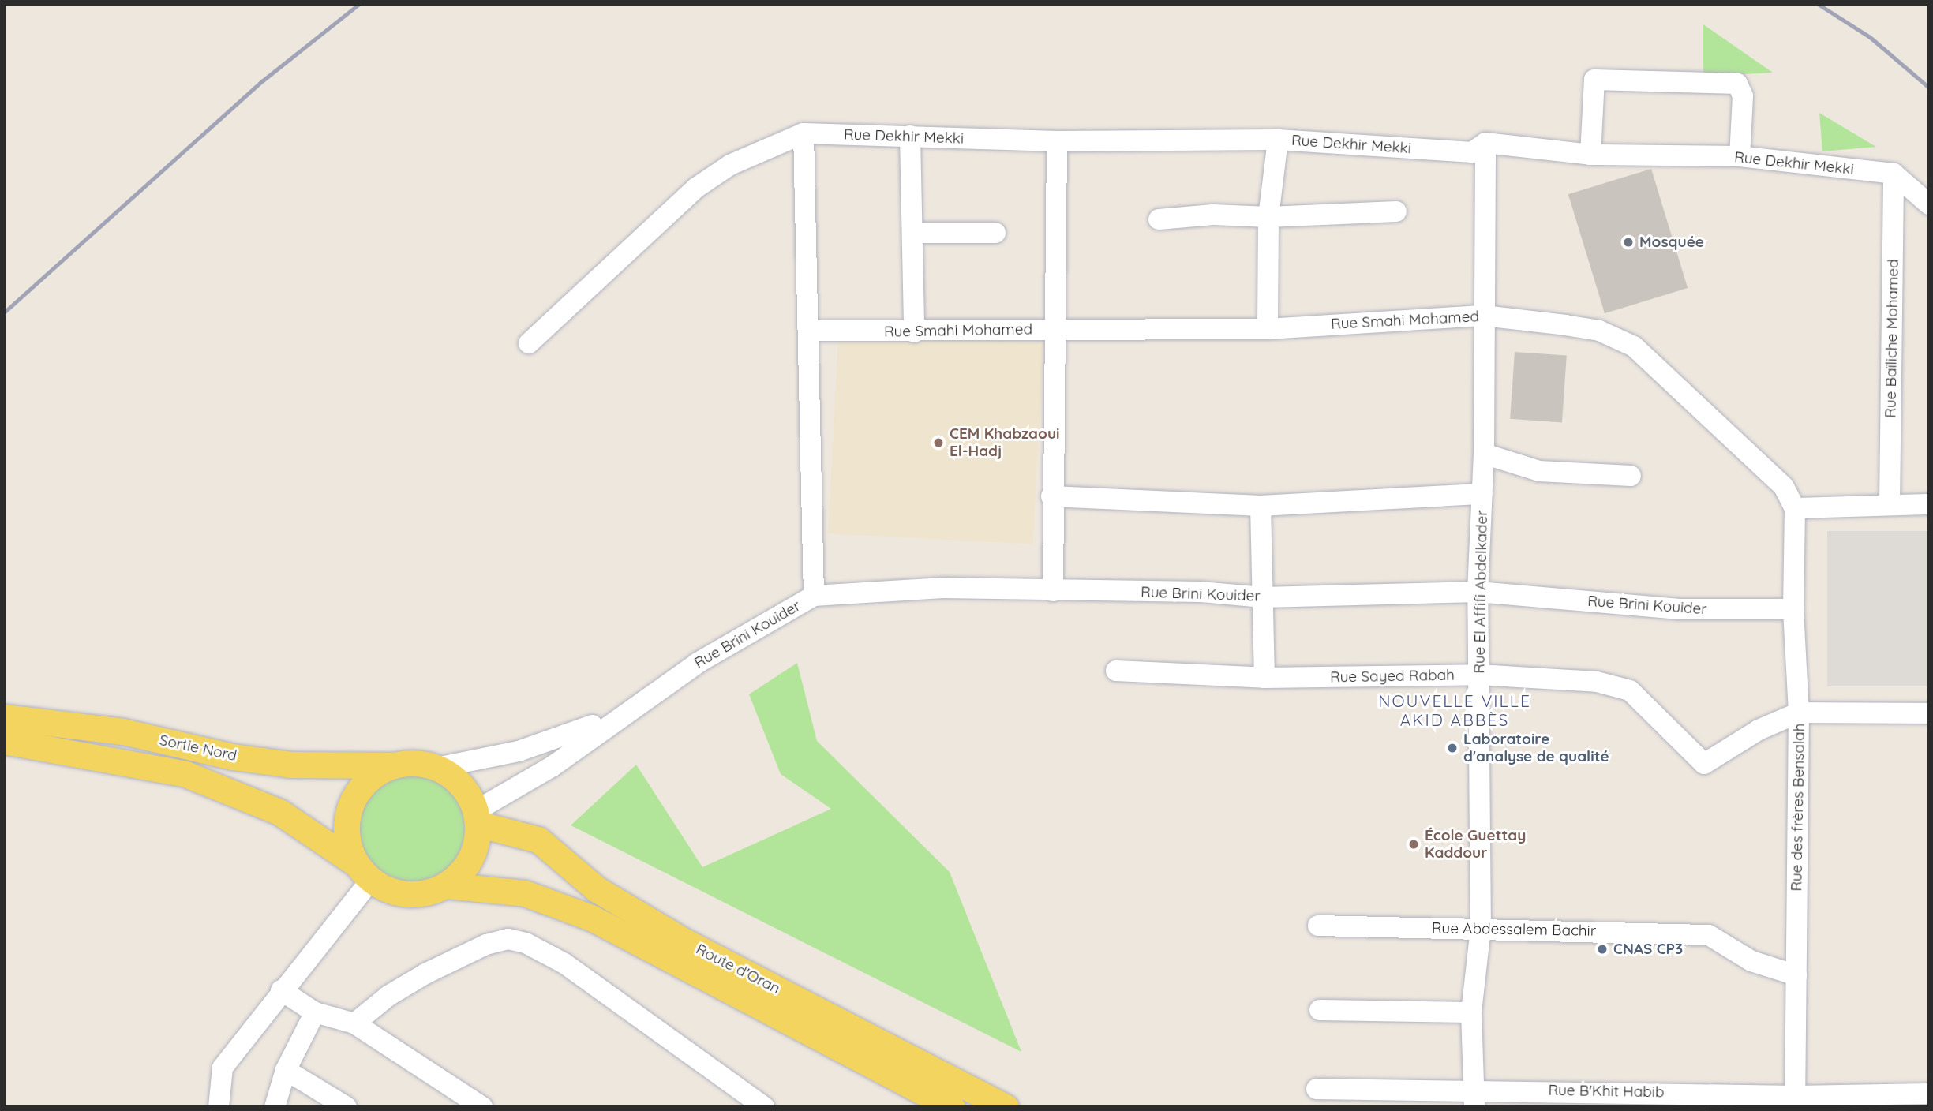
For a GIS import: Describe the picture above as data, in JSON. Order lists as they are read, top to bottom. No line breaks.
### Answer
{"streets":{"main road":["Sortie Nord","Route d'Oran"],"street":["Rue Dekhir Mekki","Rue Smahi Mohamed","Rue Baïliche Mohamed","Rue El Affifi Abdelkader","Rue Brini Kouider","Rue Sayed Rabah","Rue des frères Bensalah","Rue Abdessalem Bachir","Rue B'Khit Habib"]},"crossings":[["Rue Dekhir Mekki","Rue Baïliche Mohamed"],["Rue Dekhir Mekki","Rue El Affifi Abdelkader"],["Rue Smahi Mohamed","Rue El Affifi Abdelkader"],["Rue Smahi Mohamed","Rue des frères Bensalah"],["Rue El Affifi Abdelkader","Rue Brini Kouider"],["Rue El Affifi Abdelkader","Rue Sayed Rabah"],["Rue El Affifi Abdelkader","Rue Abdessalem Bachir"],["Rue El Affifi Abdelkader","Rue B'Khit Habib"],["Rue Brini Kouider","Rue des frères Bensalah"],["Rue Sayed Rabah","Rue des frères Bensalah"],["Sortie Nord","Route d'Oran"],["Rue des frères Bensalah","Rue Abdessalem Bachir"],["Rue des frères Bensalah","Rue B'Khit Habib"]],"districts":["NOUVELLE VILLE AKID ABBÈS"],"places":["Mosquée","CEM Khabzaoui El-Hadj","Laboratoire d'analyse de qualité","École Guettay Kaddour","CNAS CP3"]}
